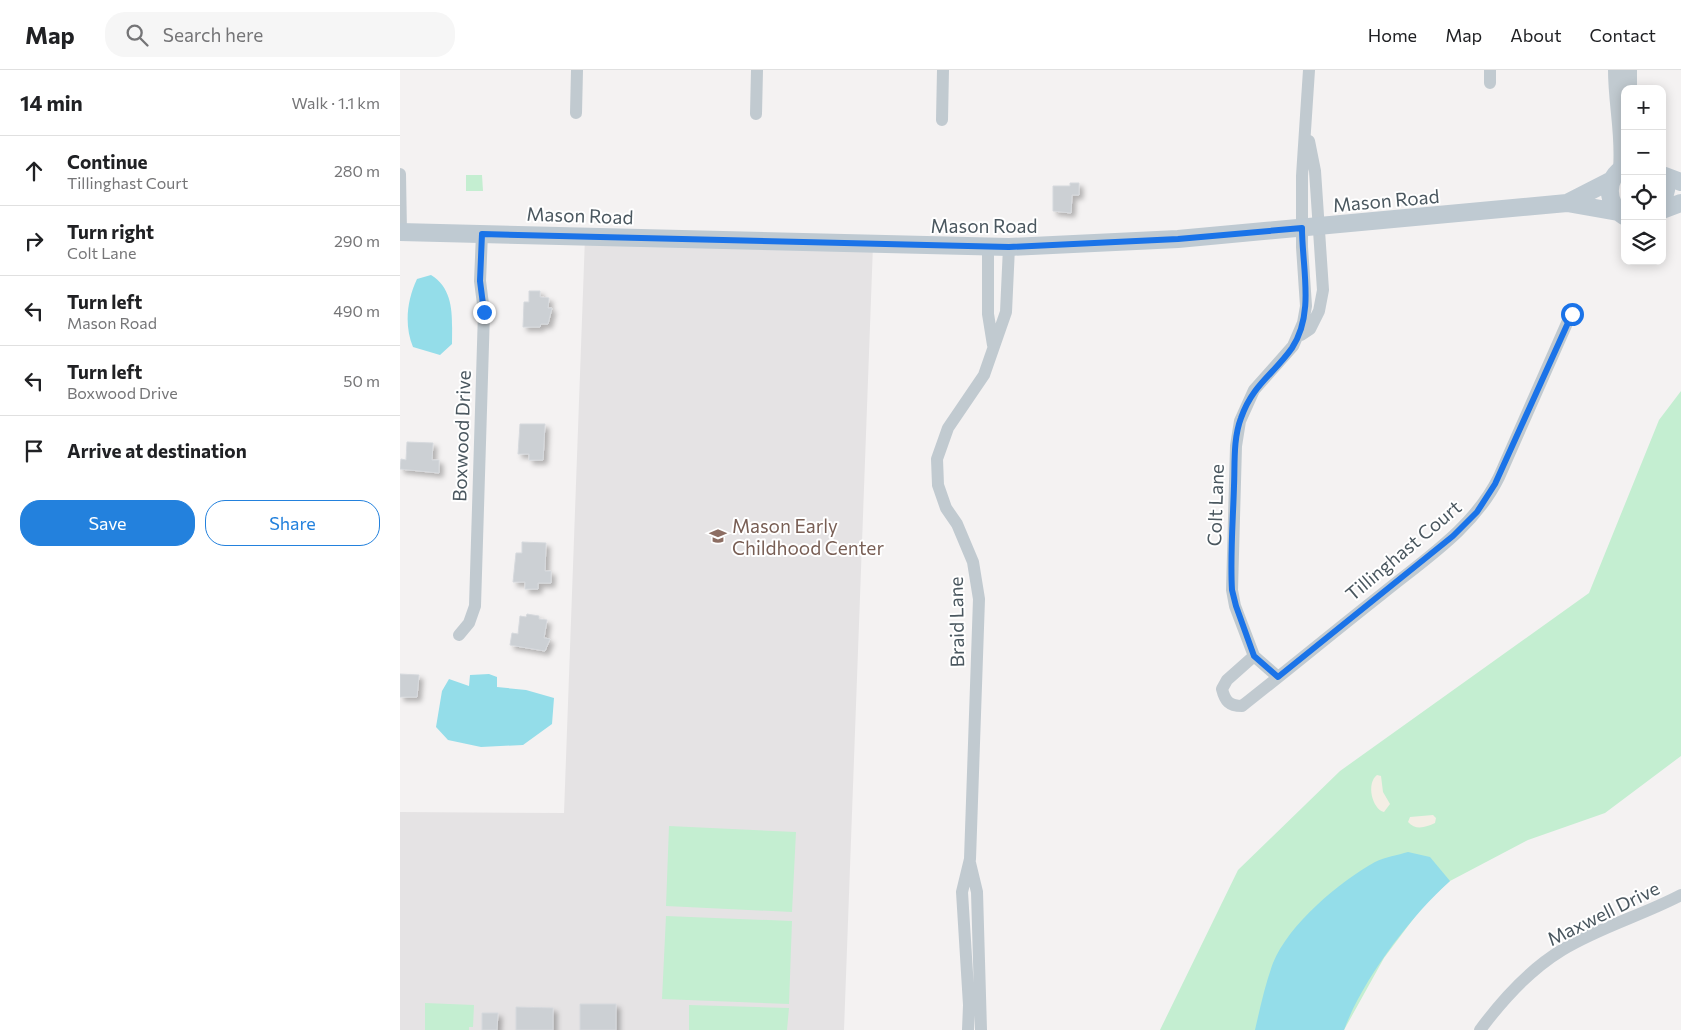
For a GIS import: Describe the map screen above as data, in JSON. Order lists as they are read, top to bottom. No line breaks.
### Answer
{"streets":{"main road":["Mason Road"],"street":["Boxwood Drive","Colt Lane","Tillinghast Court","Braid Lane","Maxwell Drive"]},"crossings":[["Mason Road","Boxwood Drive"],["Mason Road","Colt Lane"],["Mason Road","Braid Lane"],["Colt Lane","Tillinghast Court"]],"places":{"school or university":["Mason Early Childhood Center"]},"page":{"header":"Map","search":"Search here","nav":["Home","Map","About","Contact"],"heading":["14 min","Walk · 1.1 km"],"map_buttons":["+","−"],"list":[["Continue","Tillinghast Court","280 m"],["Turn right","Colt Lane","290 m"],["Turn left","Mason Road","490 m"],["Turn left","Boxwood Drive","50 m"],"Arrive at destination"],"buttons":["Save","Share"]}}
